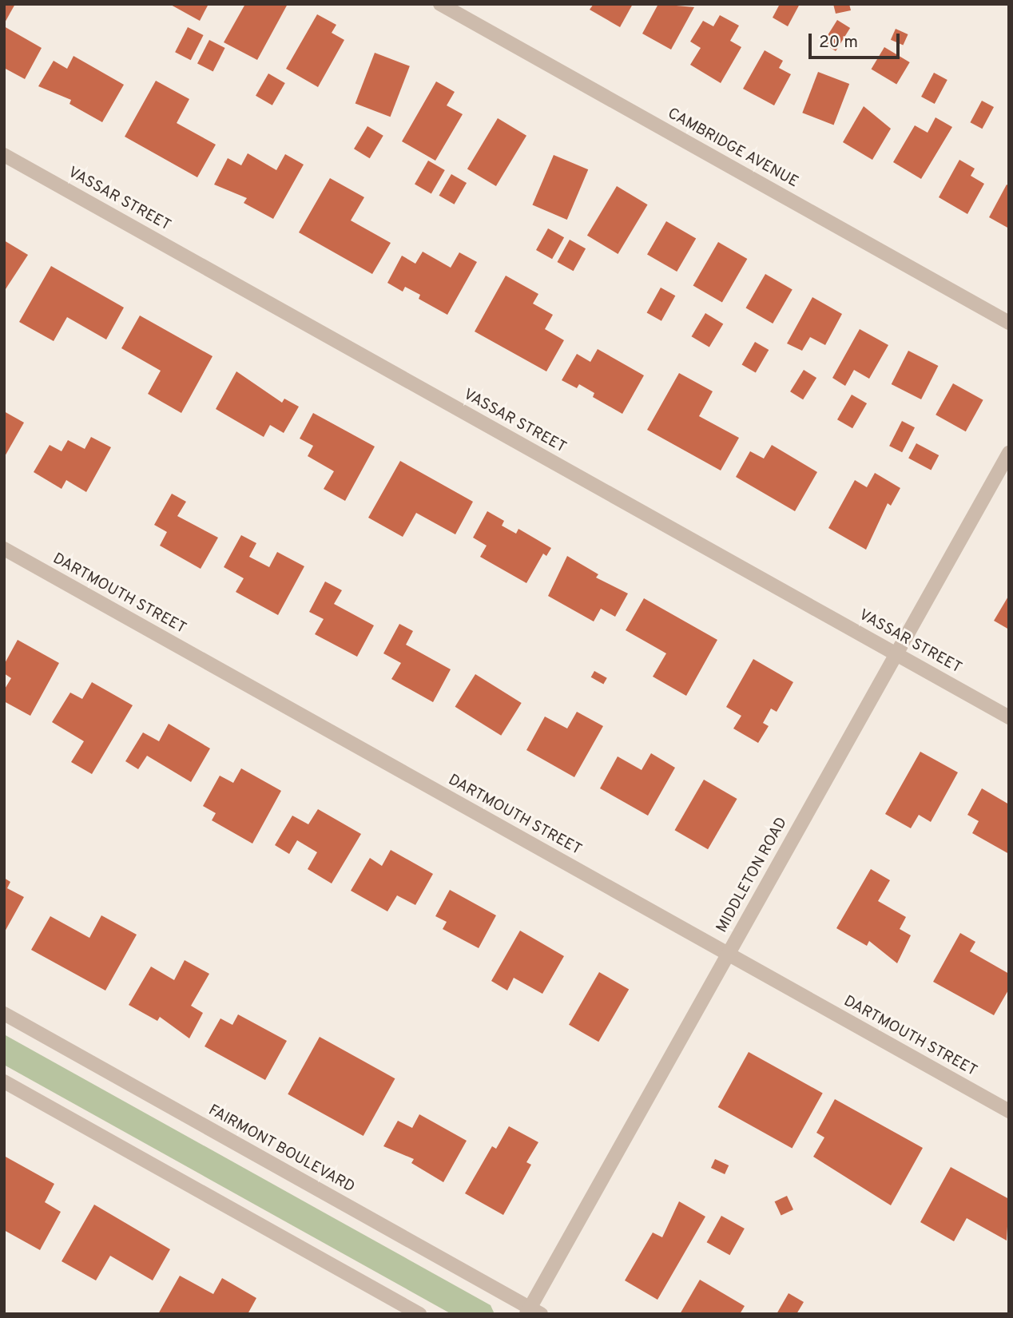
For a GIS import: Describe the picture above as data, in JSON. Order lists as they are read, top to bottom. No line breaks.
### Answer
{"streets":{"street":["CAMBRIDGE AVENUE","VASSAR STREET","DARTMOUTH STREET","MIDDLETON ROAD","FAIRMONT BOULEVARD"]},"crossings":[["VASSAR STREET","MIDDLETON ROAD"],["DARTMOUTH STREET","MIDDLETON ROAD"],["MIDDLETON ROAD","FAIRMONT BOULEVARD"]],"scale_bar":"20 m"}
